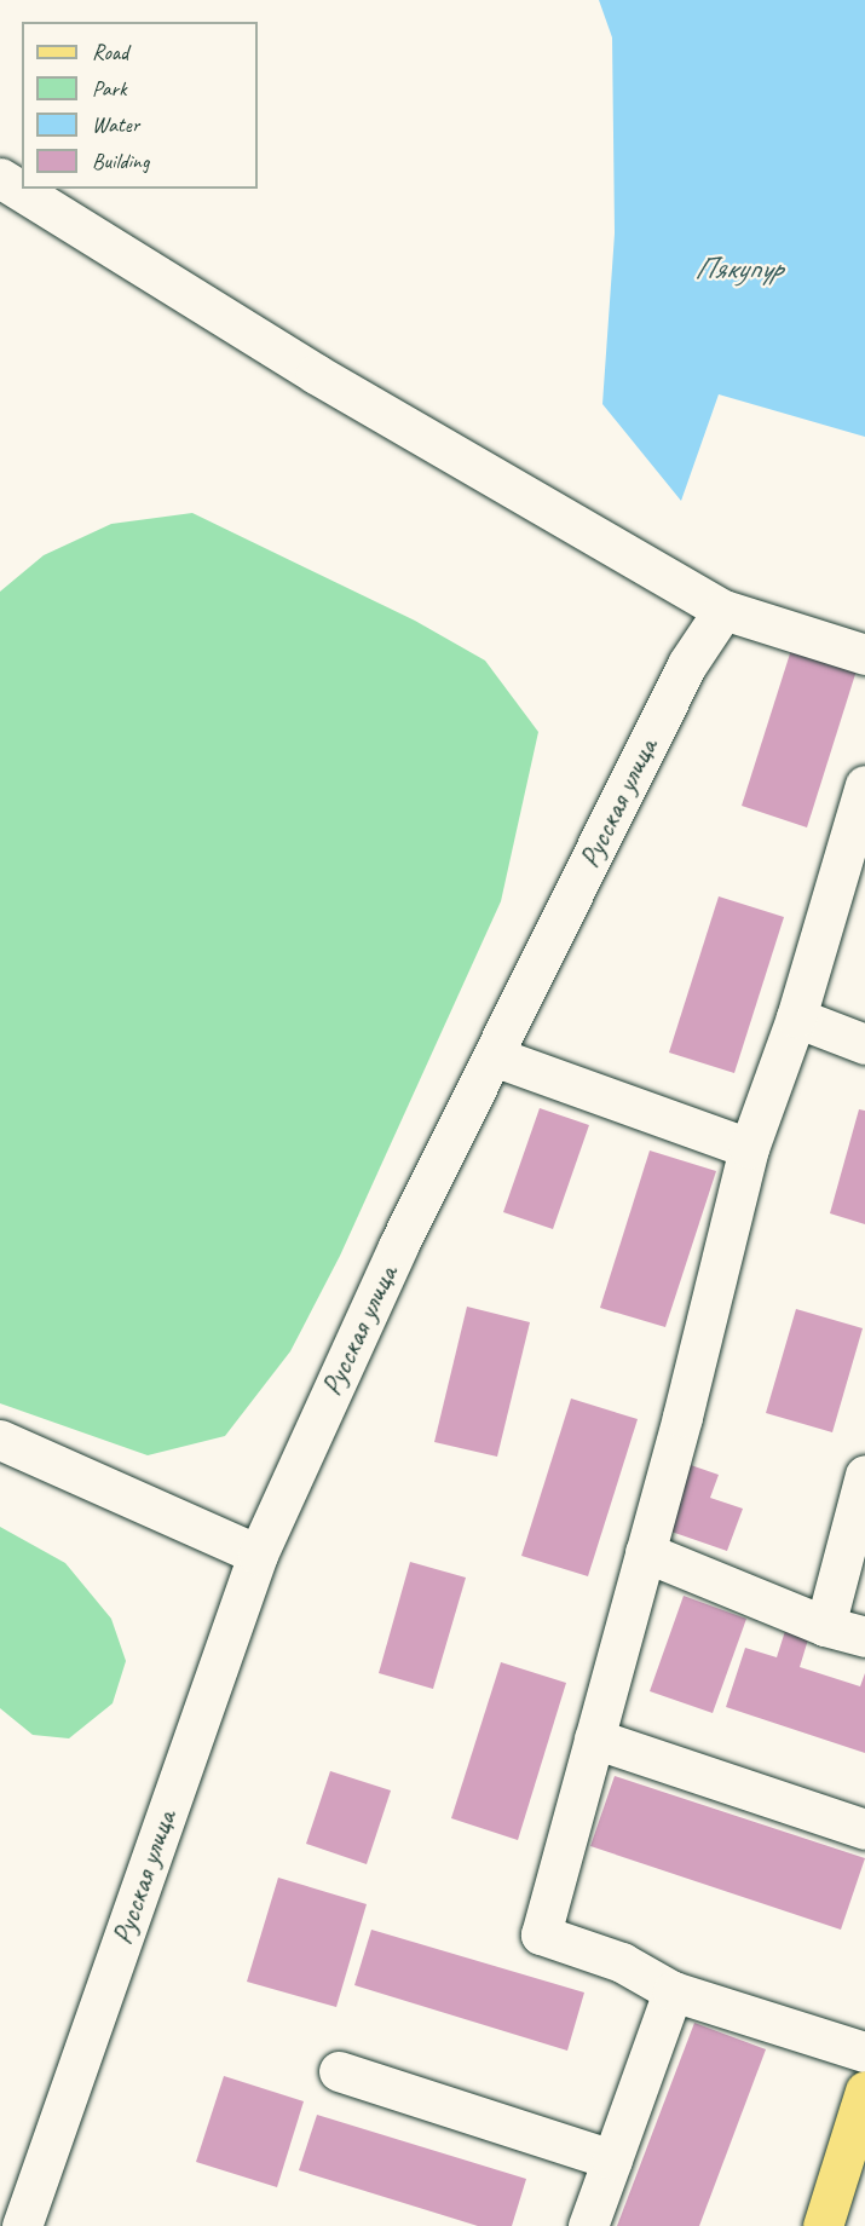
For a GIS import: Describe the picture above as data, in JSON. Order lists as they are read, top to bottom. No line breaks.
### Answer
{"streets":{"street":["Русская улица"]},"water":["Пякупур"],"legend":["Road","Park","Water","Building"]}
